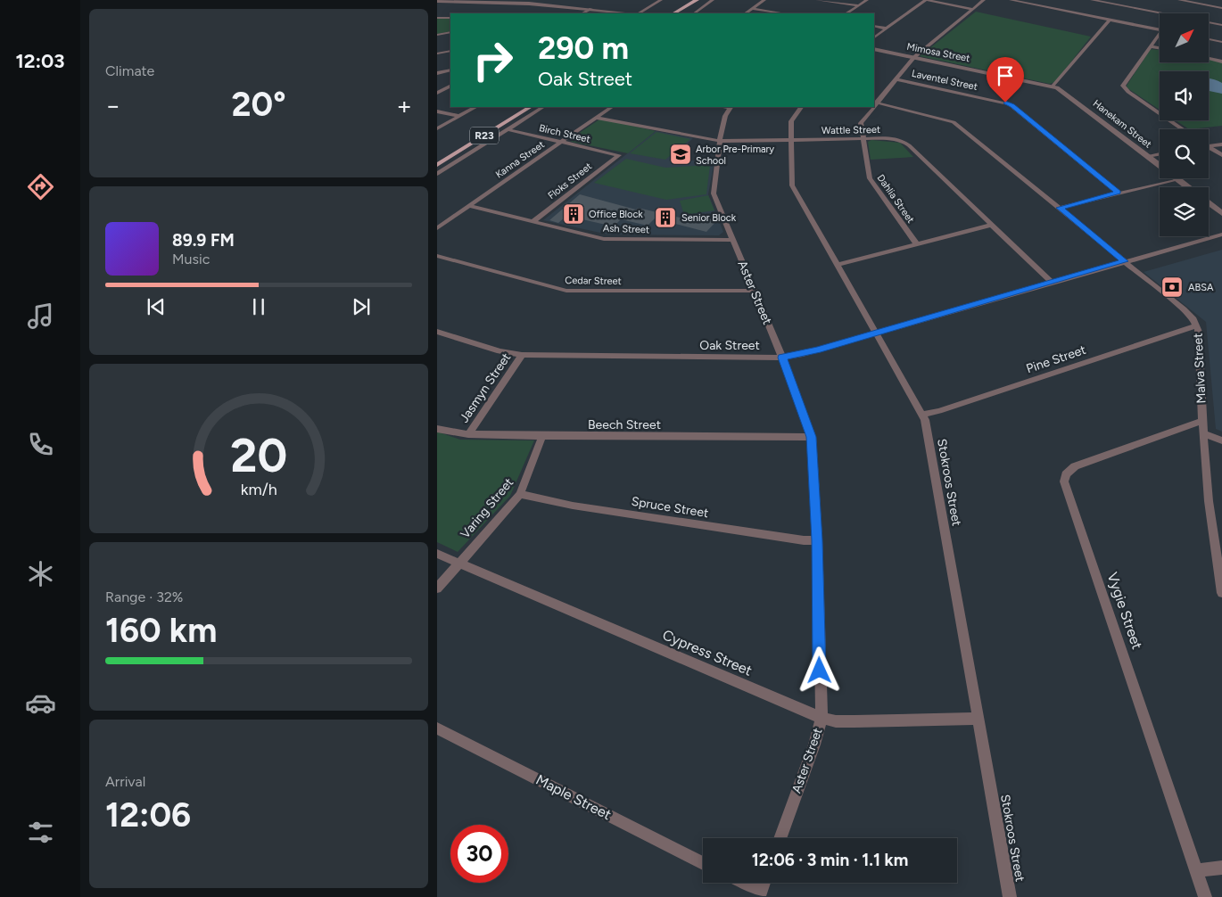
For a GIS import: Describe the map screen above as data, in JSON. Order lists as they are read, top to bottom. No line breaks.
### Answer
{"streets":{"main road":["R23"],"street":["Mimosa Street","Laventel Street","Hanekam Street","Wattle Street","Birch Street","Kanna Street","Floks Street","Dahlia Street","Ash Street","Cedar Street","Aster Street","Oak Street","Pine Street","Malva Street","Jasmyn Street","Beech Street","Stokroos Street","Spruce Street","Varing Street","Vygie Street","Cypress Street","Maple Street"]},"crossings":[["Mimosa Street","Hanekam Street"],["Mimosa Street","Dahlia Street"],["Laventel Street","Dahlia Street"],["Wattle Street","Kanna Street"],["Wattle Street","Dahlia Street"],["Wattle Street","Aster Street"],["Wattle Street","Oak Street"],["Wattle Street","Stokroos Street"],["Birch Street","Kanna Street"],["Birch Street","Floks Street"],["Kanna Street","Ash Street"],["Floks Street","Ash Street"],["Dahlia Street","Malva Street"],["Ash Street","Aster Street"],["Cedar Street","Aster Street"],["Aster Street","Oak Street"],["Aster Street","Beech Street"],["Aster Street","Spruce Street"],["Aster Street","Cypress Street"],["Oak Street","Malva Street"],["Oak Street","Jasmyn Street"],["Oak Street","Stokroos Street"],["Pine Street","Malva Street"],["Pine Street","Stokroos Street"],["Malva Street","Vygie Street"],["Jasmyn Street","Beech Street"],["Beech Street","Varing Street"],["Stokroos Street","Cypress Street"],["Spruce Street","Varing Street"],["Varing Street","Cypress Street"]],"places":{"school or university":["Arbor Pre-Primary School"],"building":["Office Block","Senior Block"],"bank":["ABSA"]},"north":"top right","page":{"tabs":"12:03","tile":["Climate",["Range · 32%","160 km"],["Arrival","12:06"]],"turn":["290 m","Oak Street"],"heat":["−","20°","+"],"song":["89.9 FM","Music"],"limit":"30","trip":"12:06 · 3 min · 1.1 km","gauge":["20","km/h"]}}
